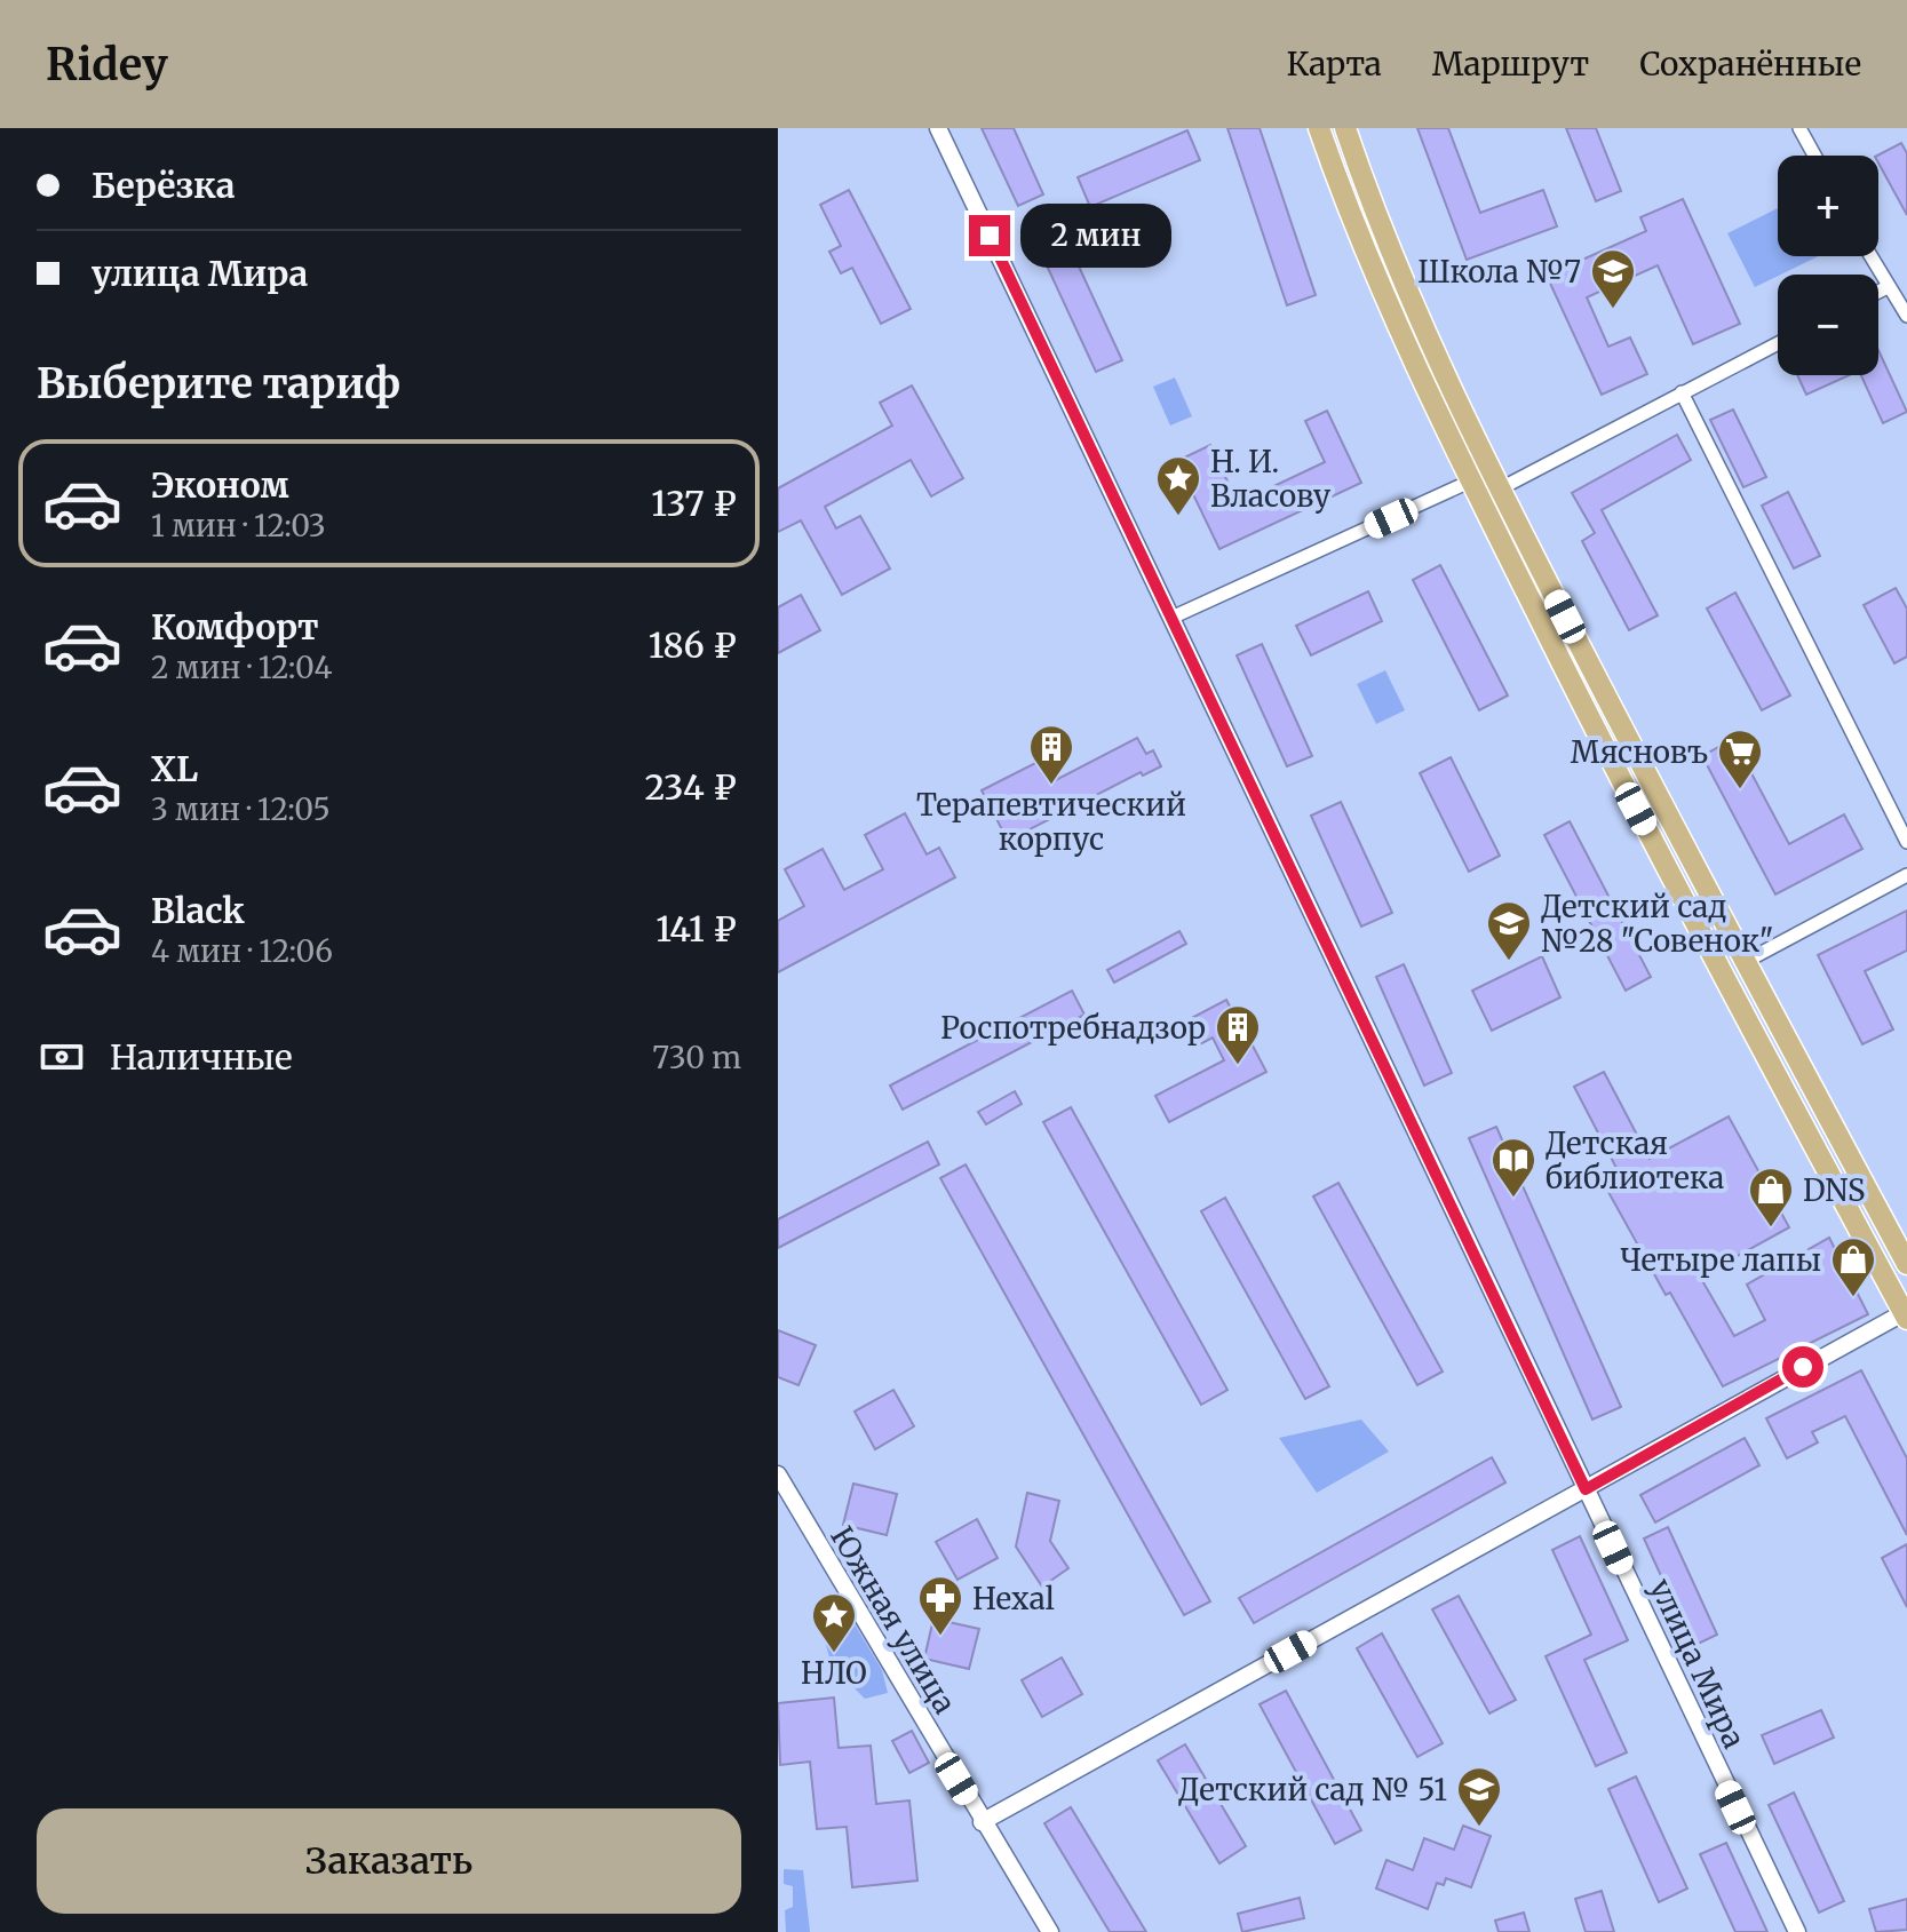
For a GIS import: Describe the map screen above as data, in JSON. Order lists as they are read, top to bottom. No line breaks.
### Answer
{"streets":{"street":["Южная улица","улица Мира"]},"places":{"school or university":["Школа №7","Детский сад №28 \"Совенок\"","Детский сад № 51"],"place":["Н. И. Власову","НЛО"],"building":["Терапевтический корпус","Роспотребнадзор"],"supermarket":["Мясновъ"],"library":["Детская библиотека"],"shop":["DNS","Четыре лапы"],"pharmacy":["Hexal"]},"page":{"header":"Ridey","nav":["Карта","Маршрут","Сохранённые"],"banner":["Берёзка","улица Мира"],"map_buttons":["+","−"],"bubble":"2 мин","heading":"Выберите тариф","list":[{"name":"Эконом","note":"1 мин · 12:03","value":"137 ₽"},{"name":"Комфорт","note":"2 мин · 12:04","value":"186 ₽"},{"name":"XL","note":"3 мин · 12:05","value":"234 ₽"},{"name":"Black","note":"4 мин · 12:06","value":"141 ₽"}],"pay":["Наличные","730 m"],"buttons":"Заказать"}}
